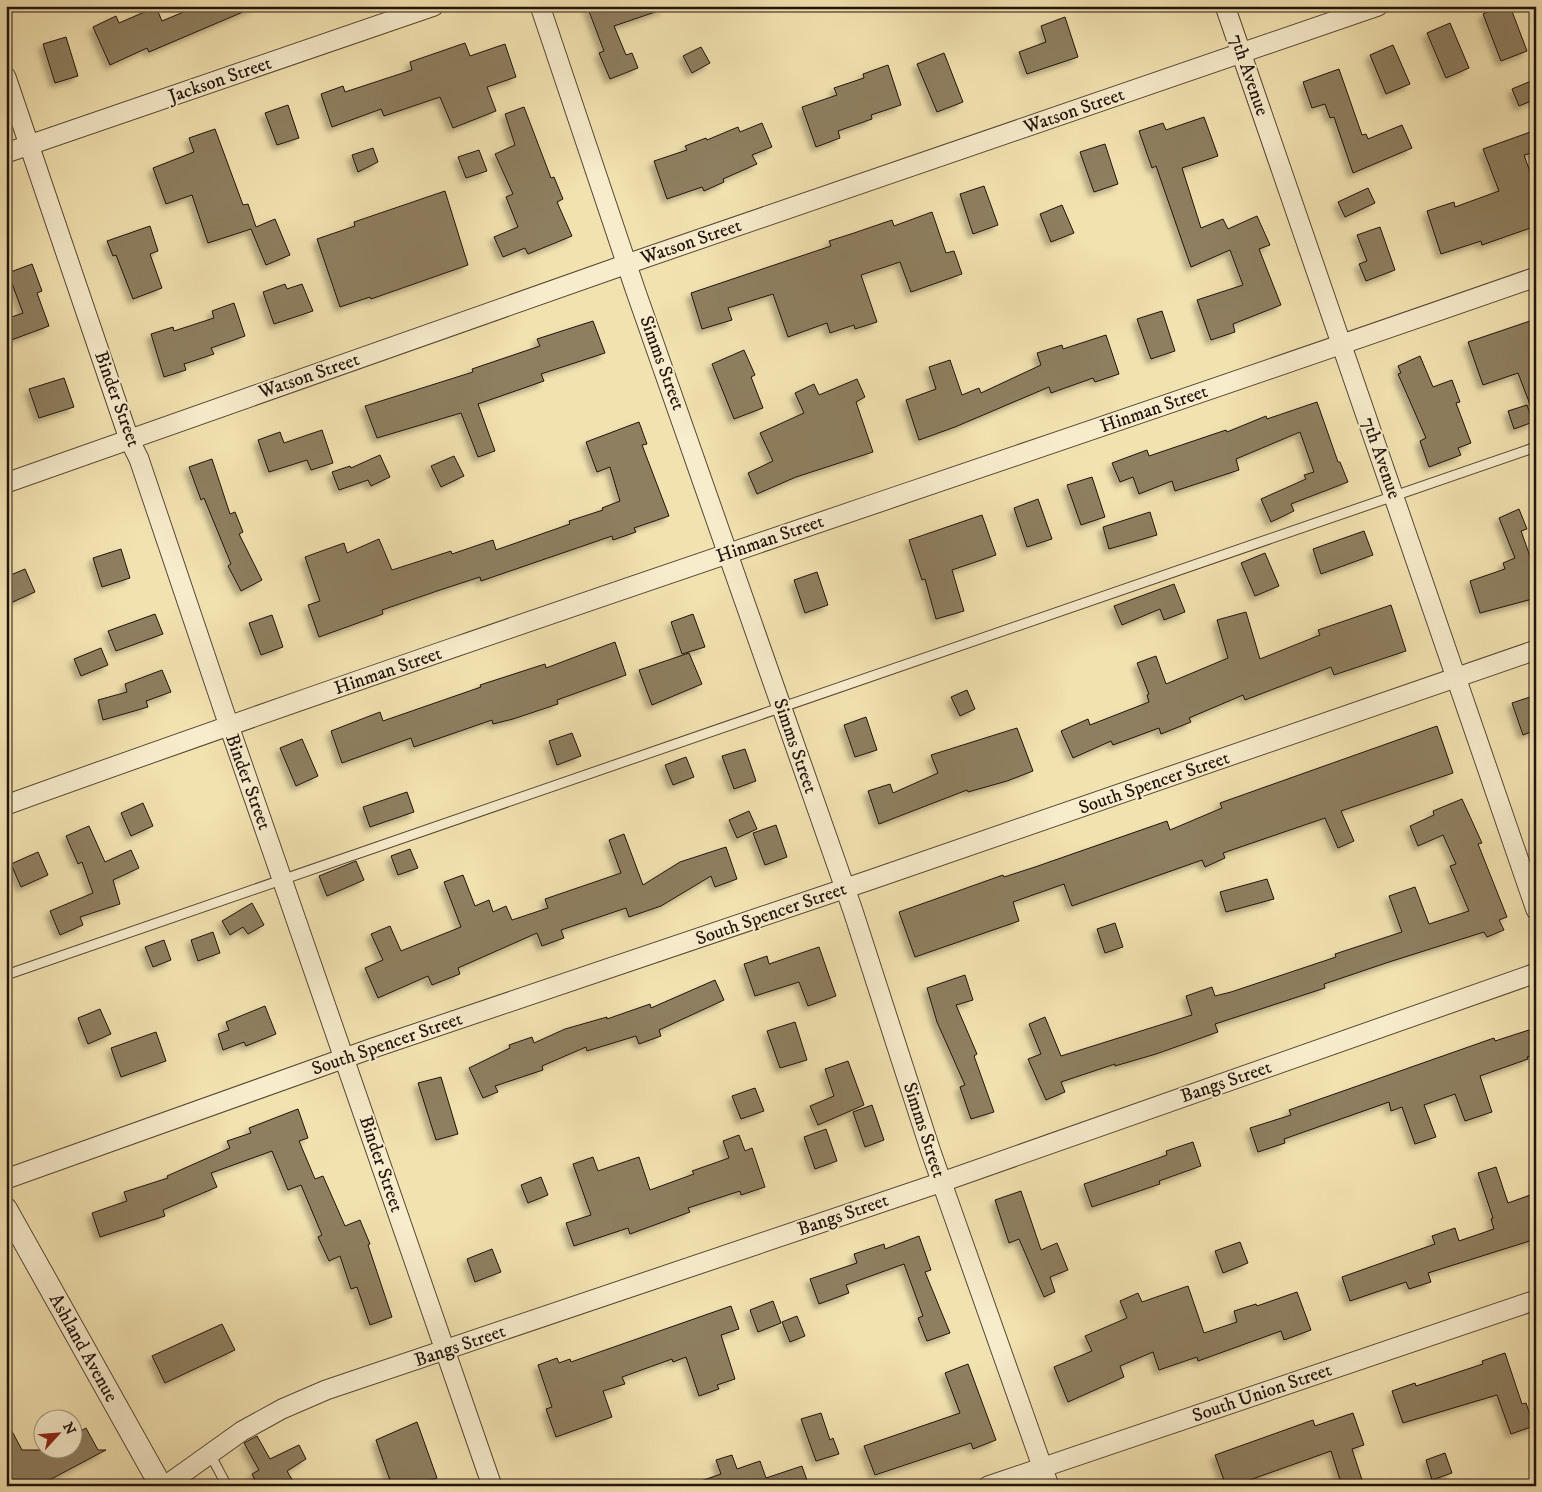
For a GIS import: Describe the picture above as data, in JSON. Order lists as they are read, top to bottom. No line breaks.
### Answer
{"streets":{"street":["7th Avenue","Jackson Street","Watson Street","Simms Street","Binder Street","Hinman Street","South Spencer Street","Bangs Street","Ashland Avenue","South Union Street"]},"crossings":[["7th Avenue","Watson Street"],["7th Avenue","Hinman Street"],["7th Avenue","South Spencer Street"],["Jackson Street","Binder Street"],["Watson Street","Simms Street"],["Watson Street","Binder Street"],["Simms Street","Hinman Street"],["Simms Street","South Spencer Street"],["Simms Street","Bangs Street"],["Simms Street","South Union Street"],["Binder Street","Hinman Street"],["Binder Street","South Spencer Street"],["Binder Street","Bangs Street"]],"north":"top right"}
